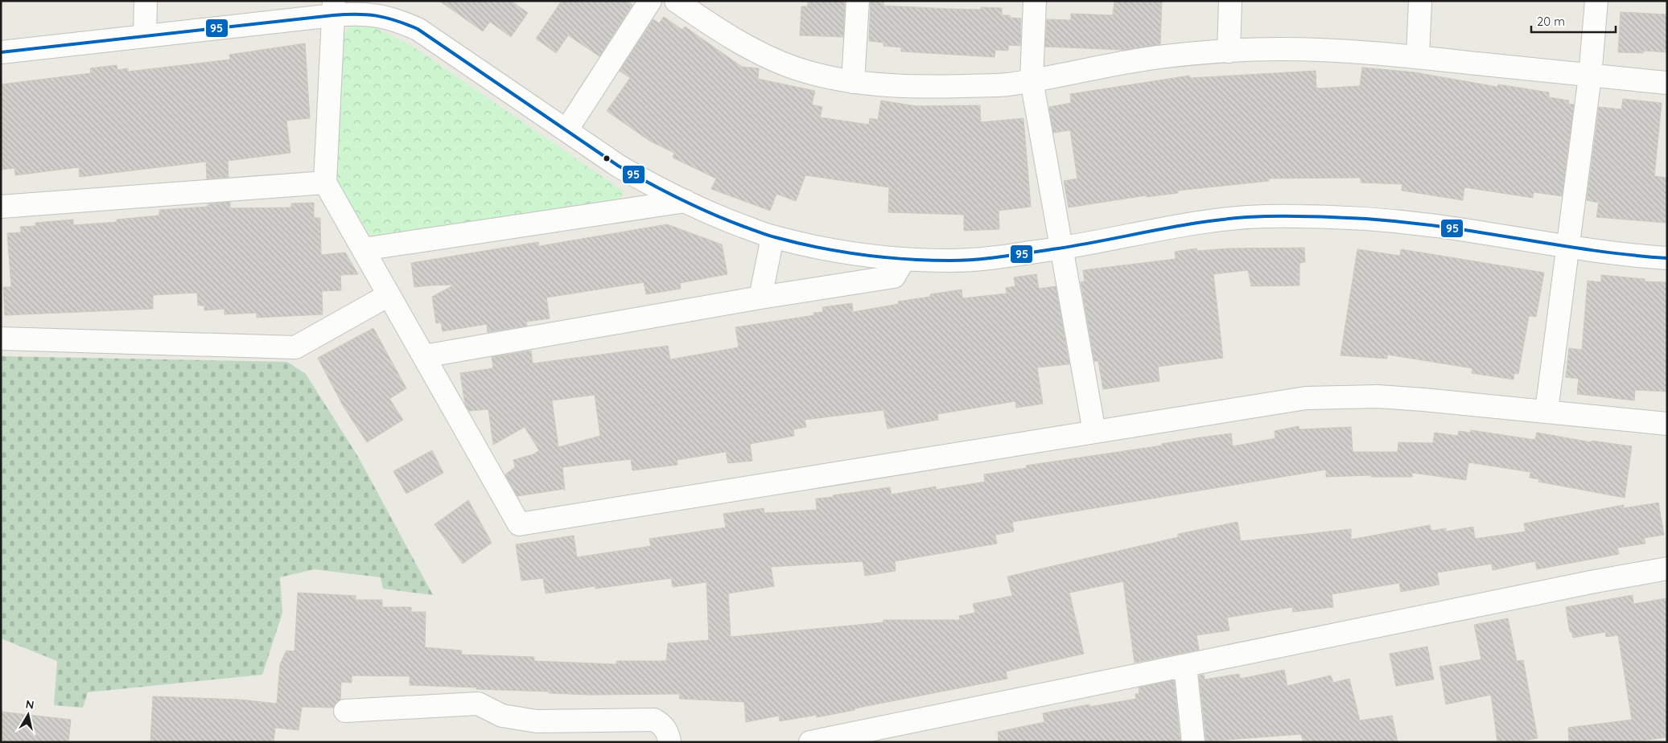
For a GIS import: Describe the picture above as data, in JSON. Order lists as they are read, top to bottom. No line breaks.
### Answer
{"lines":["transit line 95"],"scale_bar":"20 m","north":"top"}
